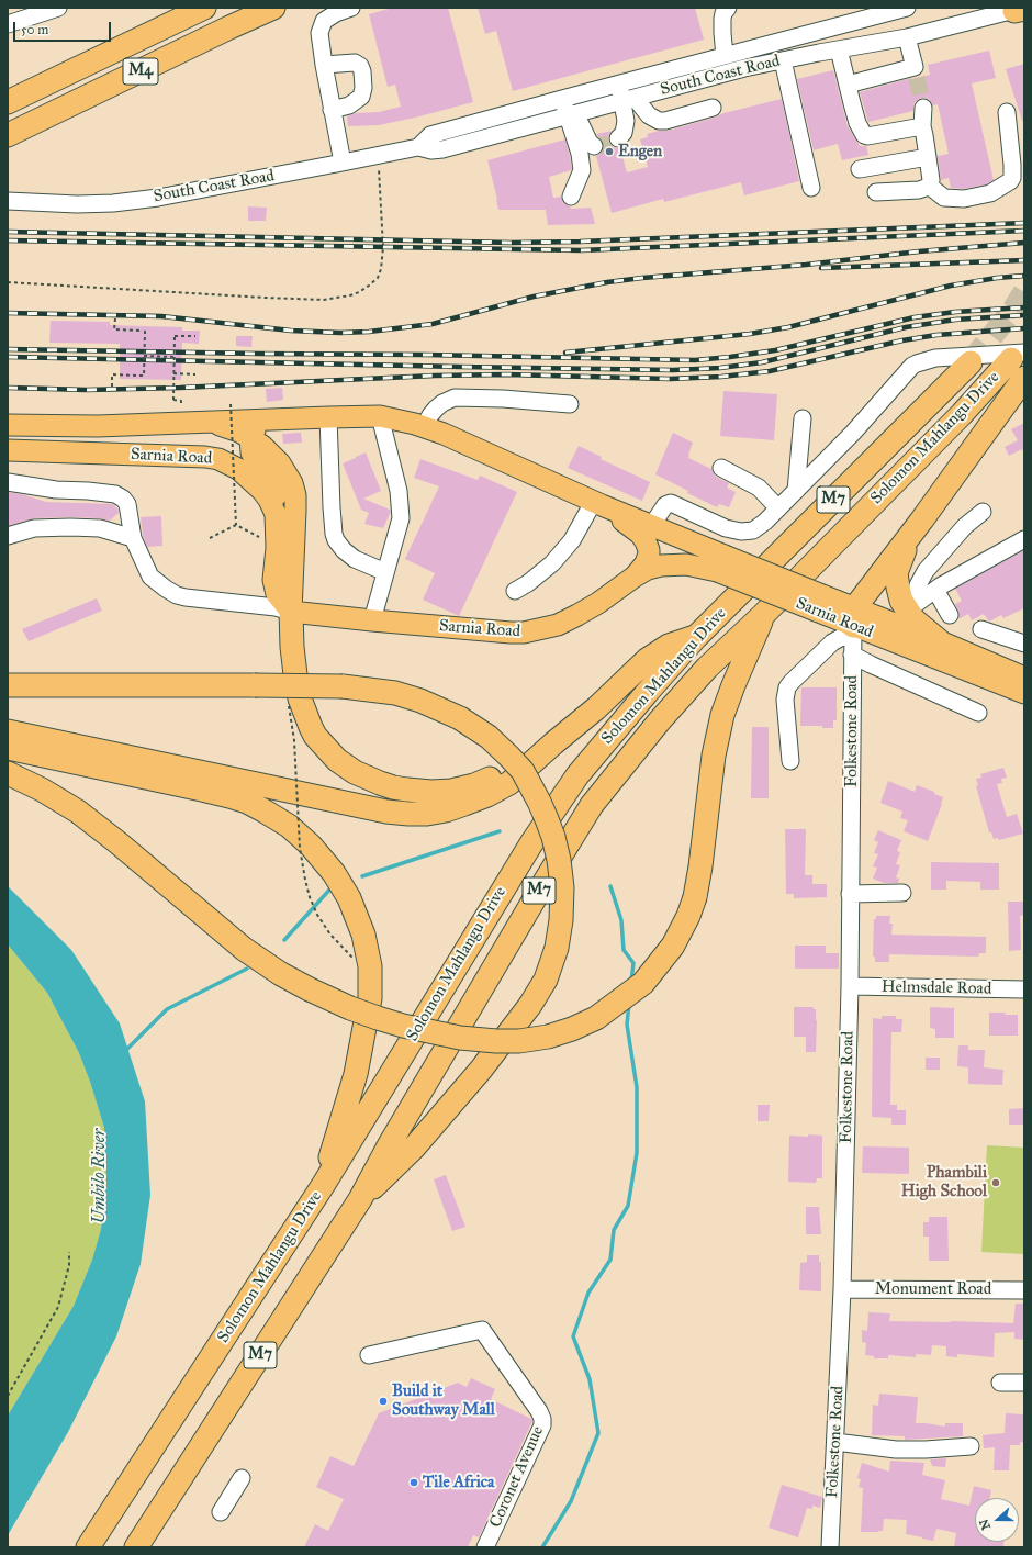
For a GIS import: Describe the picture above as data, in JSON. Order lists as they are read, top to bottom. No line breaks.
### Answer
{"streets":{"highway":["M4","Solomon Mahlangu Drive","M7"],"main road":["Sarnia Road"],"street":["South Coast Road","Folkestone Road","Helmsdale Road","Monument Road","Coronet Avenue"]},"crossings":[["Sarnia Road","Folkestone Road"],["Folkestone Road","Helmsdale Road"],["Folkestone Road","Monument Road"]],"water":["Umbilo River"],"places":["Engen","Phambili High School","Build it Southway Mall","Tile Africa"],"scale_bar":"50 m","north":"left"}
